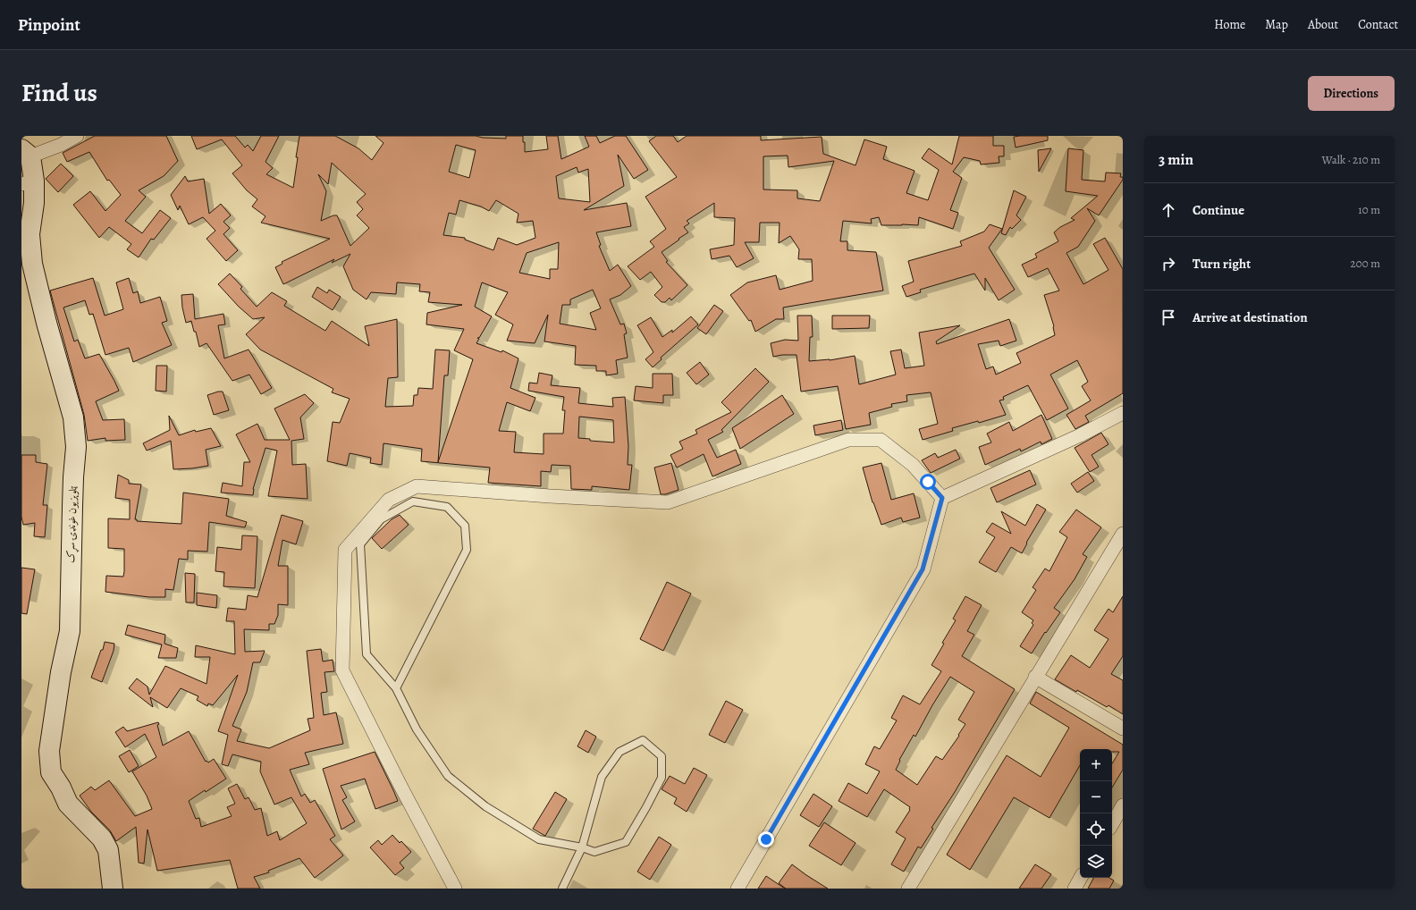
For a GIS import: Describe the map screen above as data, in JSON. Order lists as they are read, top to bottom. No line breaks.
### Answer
{"streets":{"street":["ټلوېزيون غونډۍ سړک"]},"page":{"header":"Pinpoint","nav":["Home","Map","About","Contact"],"title":"Find us","buttons":"Directions","heading":["3 min","Walk · 210 m"],"list":[["Continue","10 m"],["Turn right","200 m"],"Arrive at destination"],"map_buttons":["+","−"]}}
